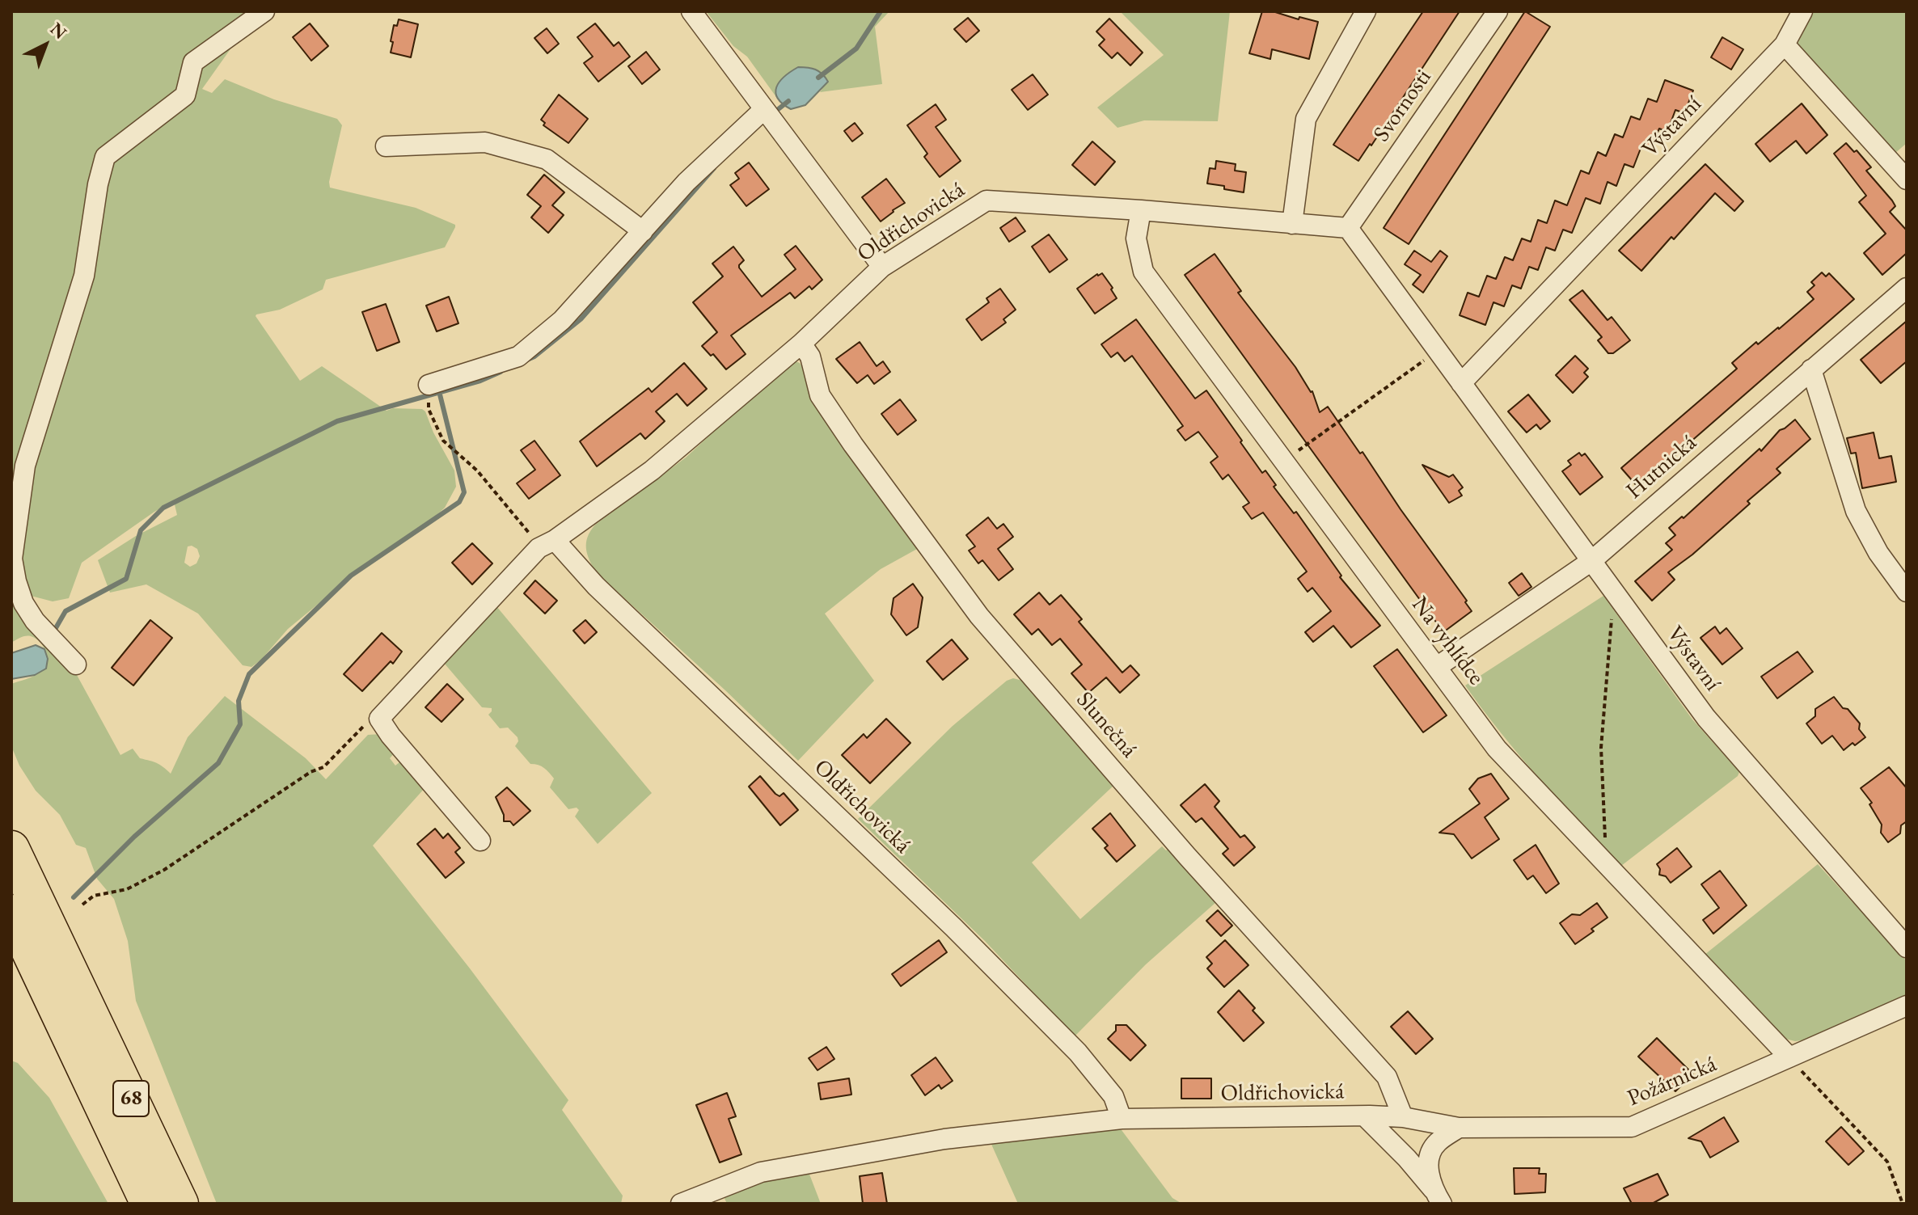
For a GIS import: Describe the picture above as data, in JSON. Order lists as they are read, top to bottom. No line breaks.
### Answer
{"streets":{"highway":["68"],"street":["Svornosti","Výstavní","Oldřichovická","Hutnická","Na vyhlídce","Slunečná","Požárnická"]},"crossings":[["Svornosti","Výstavní"],["Svornosti","Oldřichovická"],["Výstavní","Oldřichovická"],["Výstavní","Hutnická"],["Oldřichovická","Na vyhlídce"],["Oldřichovická","Slunečná"],["Oldřichovická","Požárnická"],["Hutnická","Na vyhlídce"],["Na vyhlídce","Požárnická"],["Slunečná","Požárnická"]],"north":"top right"}
